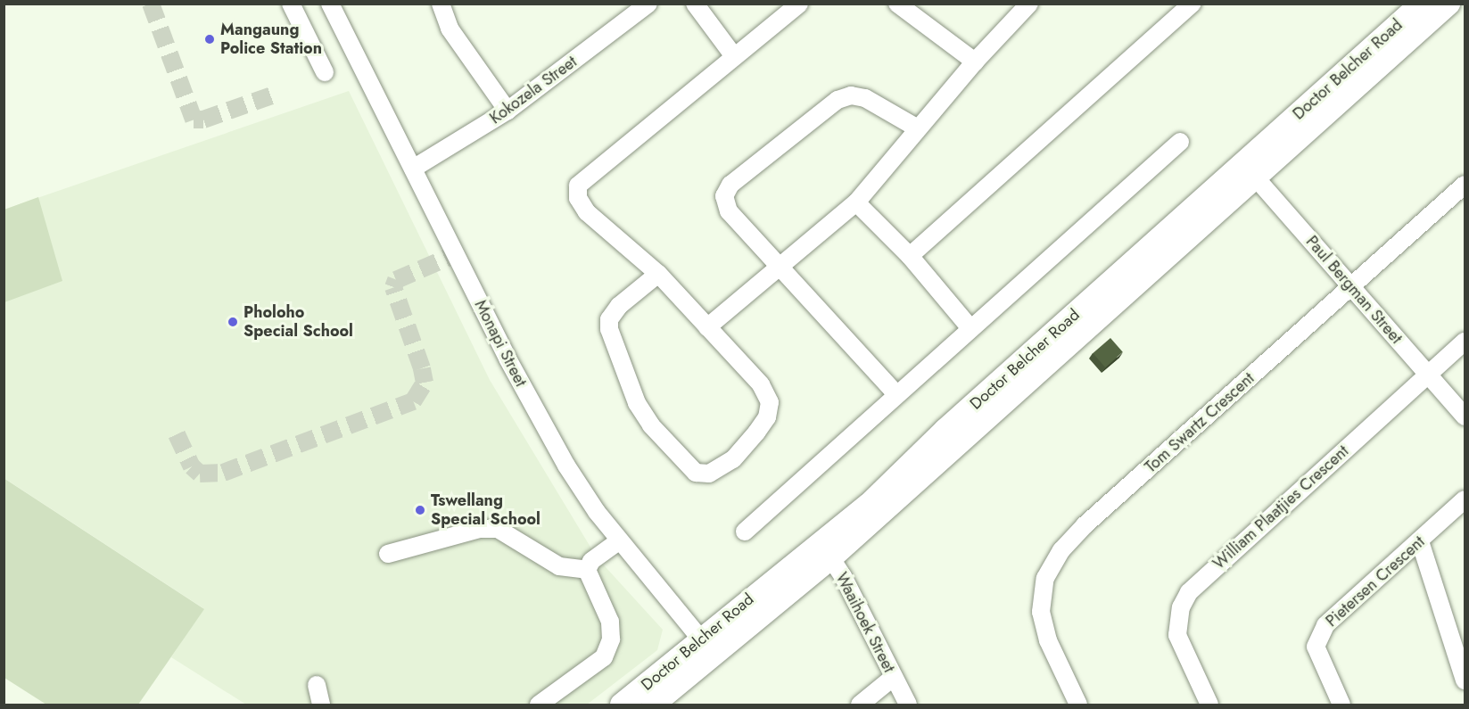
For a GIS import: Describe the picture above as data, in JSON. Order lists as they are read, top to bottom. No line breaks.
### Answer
{"streets":{"main road":["Doctor Belcher Road"],"street":["Kokozela Street","Paul Bergman Street","Monapi Street","Tom Swartz Crescent","William Plaatjies Crescent","Pietersen Crescent","Waaihoek Street"]},"crossings":[["Doctor Belcher Road","Paul Bergman Street"],["Doctor Belcher Road","Monapi Street"],["Doctor Belcher Road","Waaihoek Street"],["Kokozela Street","Monapi Street"],["Paul Bergman Street","Tom Swartz Crescent"],["Paul Bergman Street","William Plaatjies Crescent"]],"places":["Mangaung Police Station","Pholoho Special School","Tswellang Special School"]}
